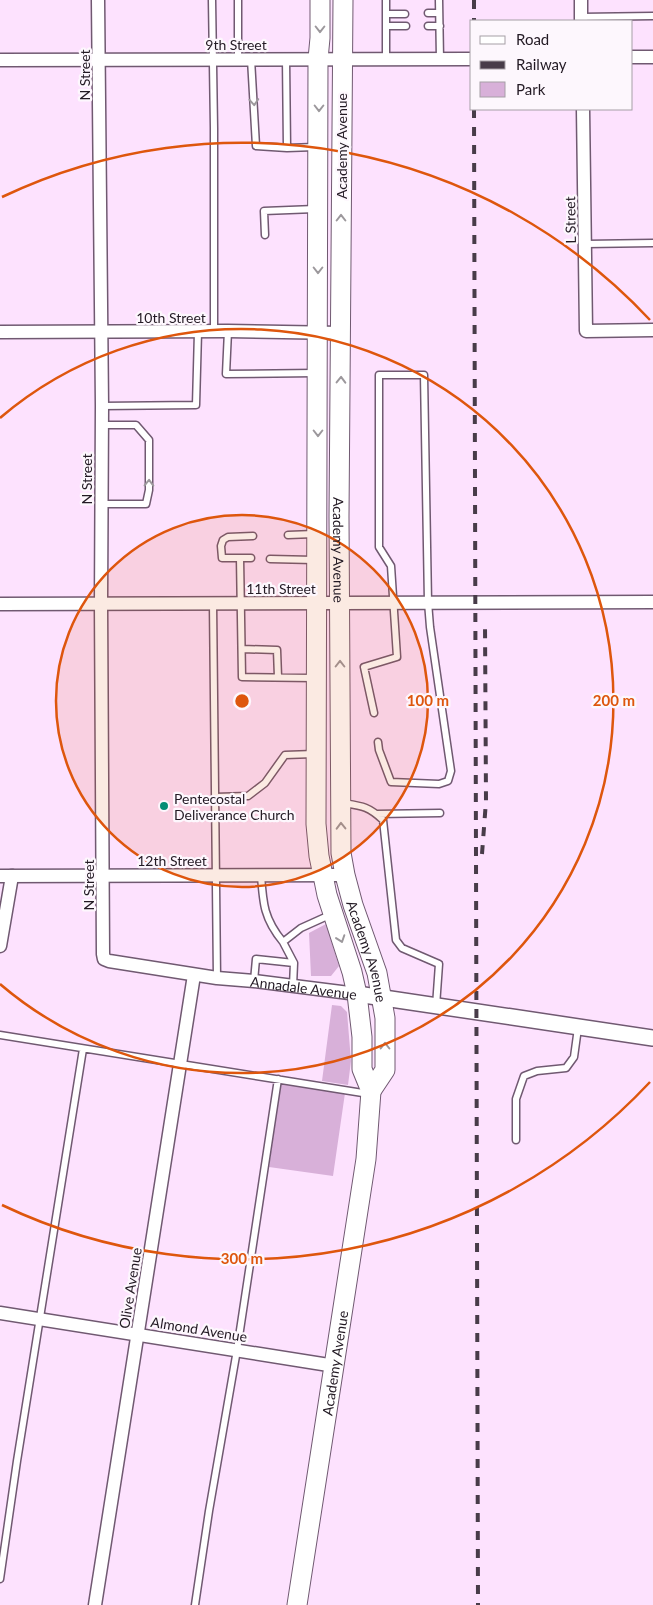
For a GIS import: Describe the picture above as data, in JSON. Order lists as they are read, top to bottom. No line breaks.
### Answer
{"streets":{"main road":["Academy Avenue"],"street":["9th Street","N Street","L Street","10th Street","11th Street","12th Street","Annadale Avenue","Olive Avenue","Almond Avenue"]},"crossings":[["9th Street","N Street"],["9th Street","Academy Avenue"],["N Street","10th Street"],["N Street","11th Street"],["N Street","12th Street"],["N Street","Annadale Avenue"],["Academy Avenue","10th Street"],["Academy Avenue","11th Street"],["Academy Avenue","12th Street"],["Academy Avenue","Annadale Avenue"],["Academy Avenue","Almond Avenue"],["Annadale Avenue","Olive Avenue"],["Olive Avenue","Almond Avenue"]],"places":["Pentecostal Deliverance Church"],"legend":["Road","Railway","Park"],"rings":["100 m","200 m","300 m"]}
